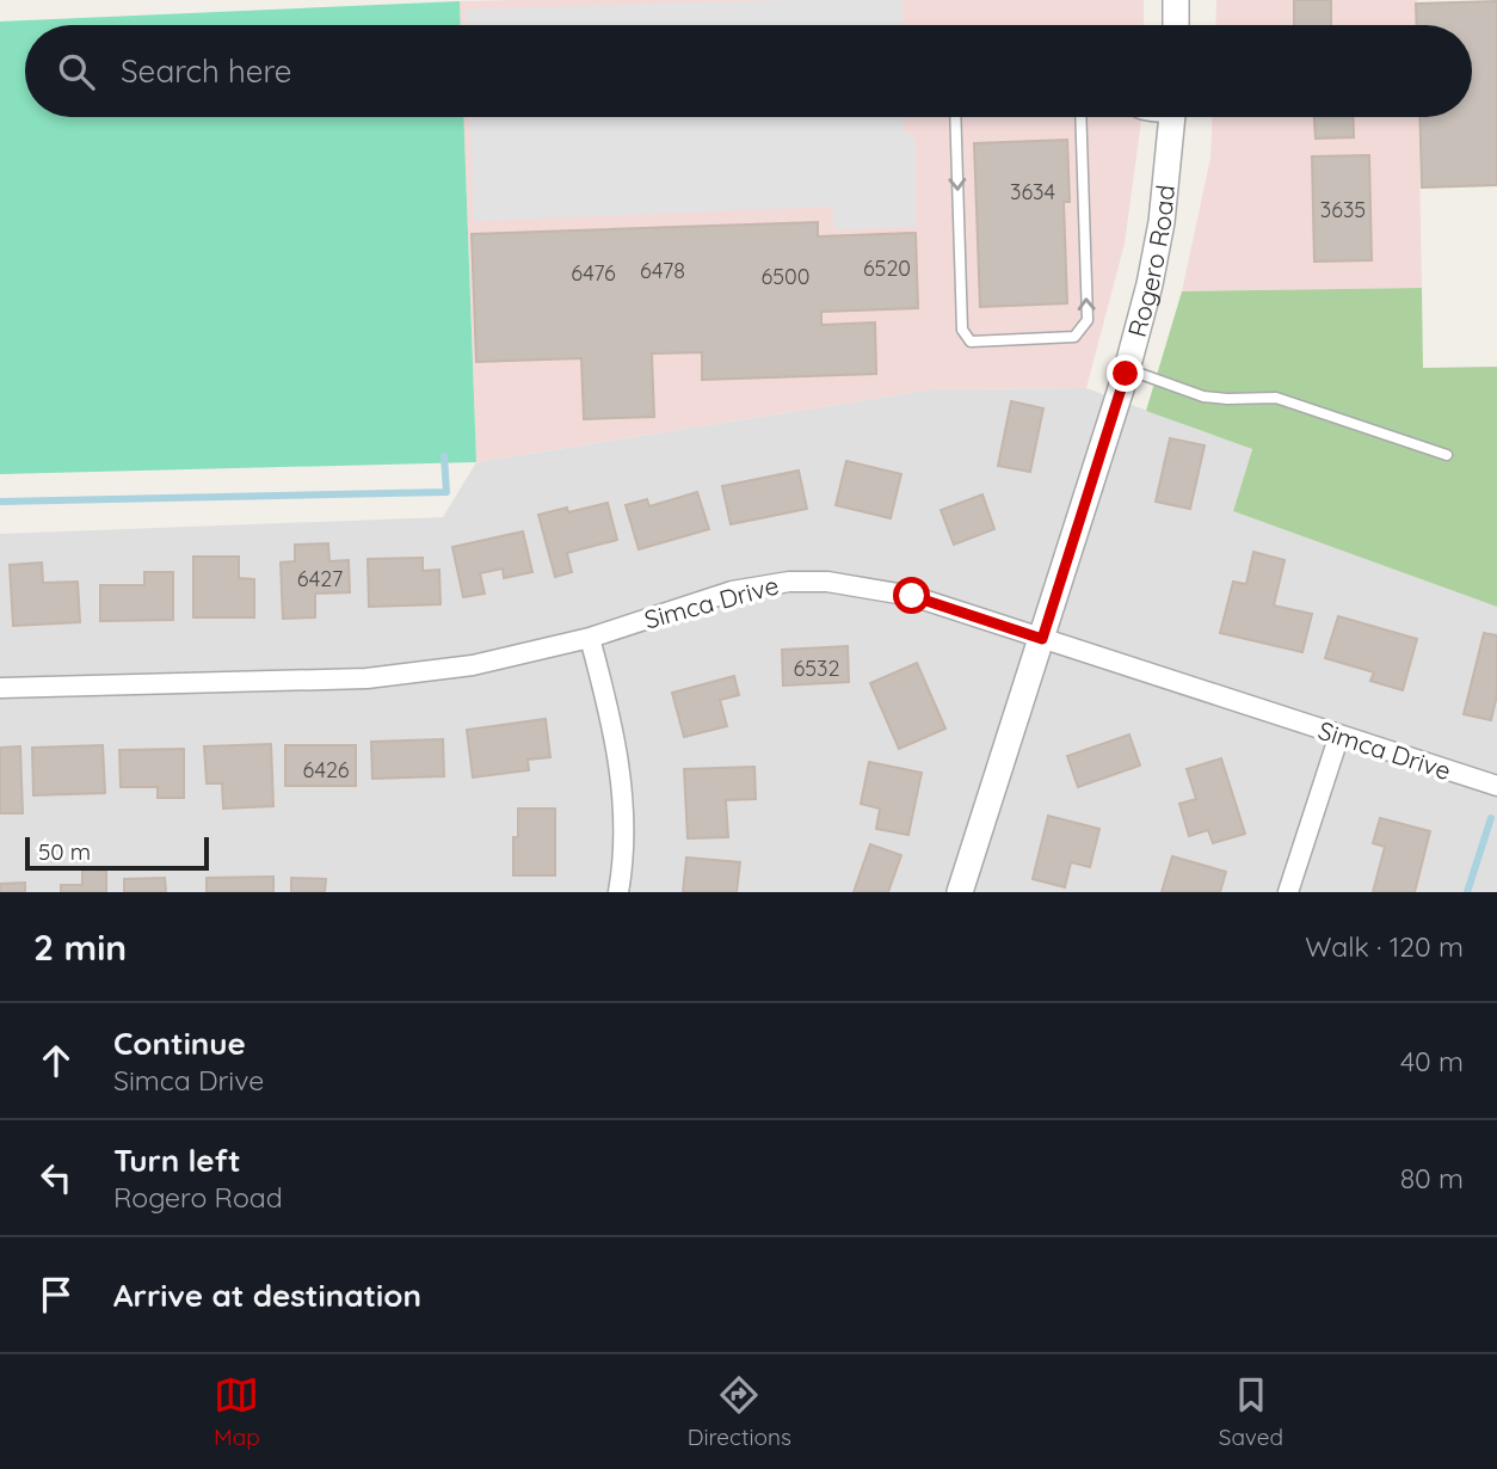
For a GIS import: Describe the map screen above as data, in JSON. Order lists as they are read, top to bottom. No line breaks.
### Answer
{"streets":{"street":["Rogero Road","Simca Drive"]},"crossings":[["Rogero Road","Simca Drive"]],"house_numbers":["3634","3635","6520","6478","6476","6500","6427","6532","6426"],"scale_bar":"50 m","page":{"search":"Search here","scale":"50 m","heading":["2 min","Walk · 120 m"],"list":[["Continue","Simca Drive","40 m"],["Turn left","Rogero Road","80 m"],"Arrive at destination"],"nav":["Map","Directions","Saved"]}}
